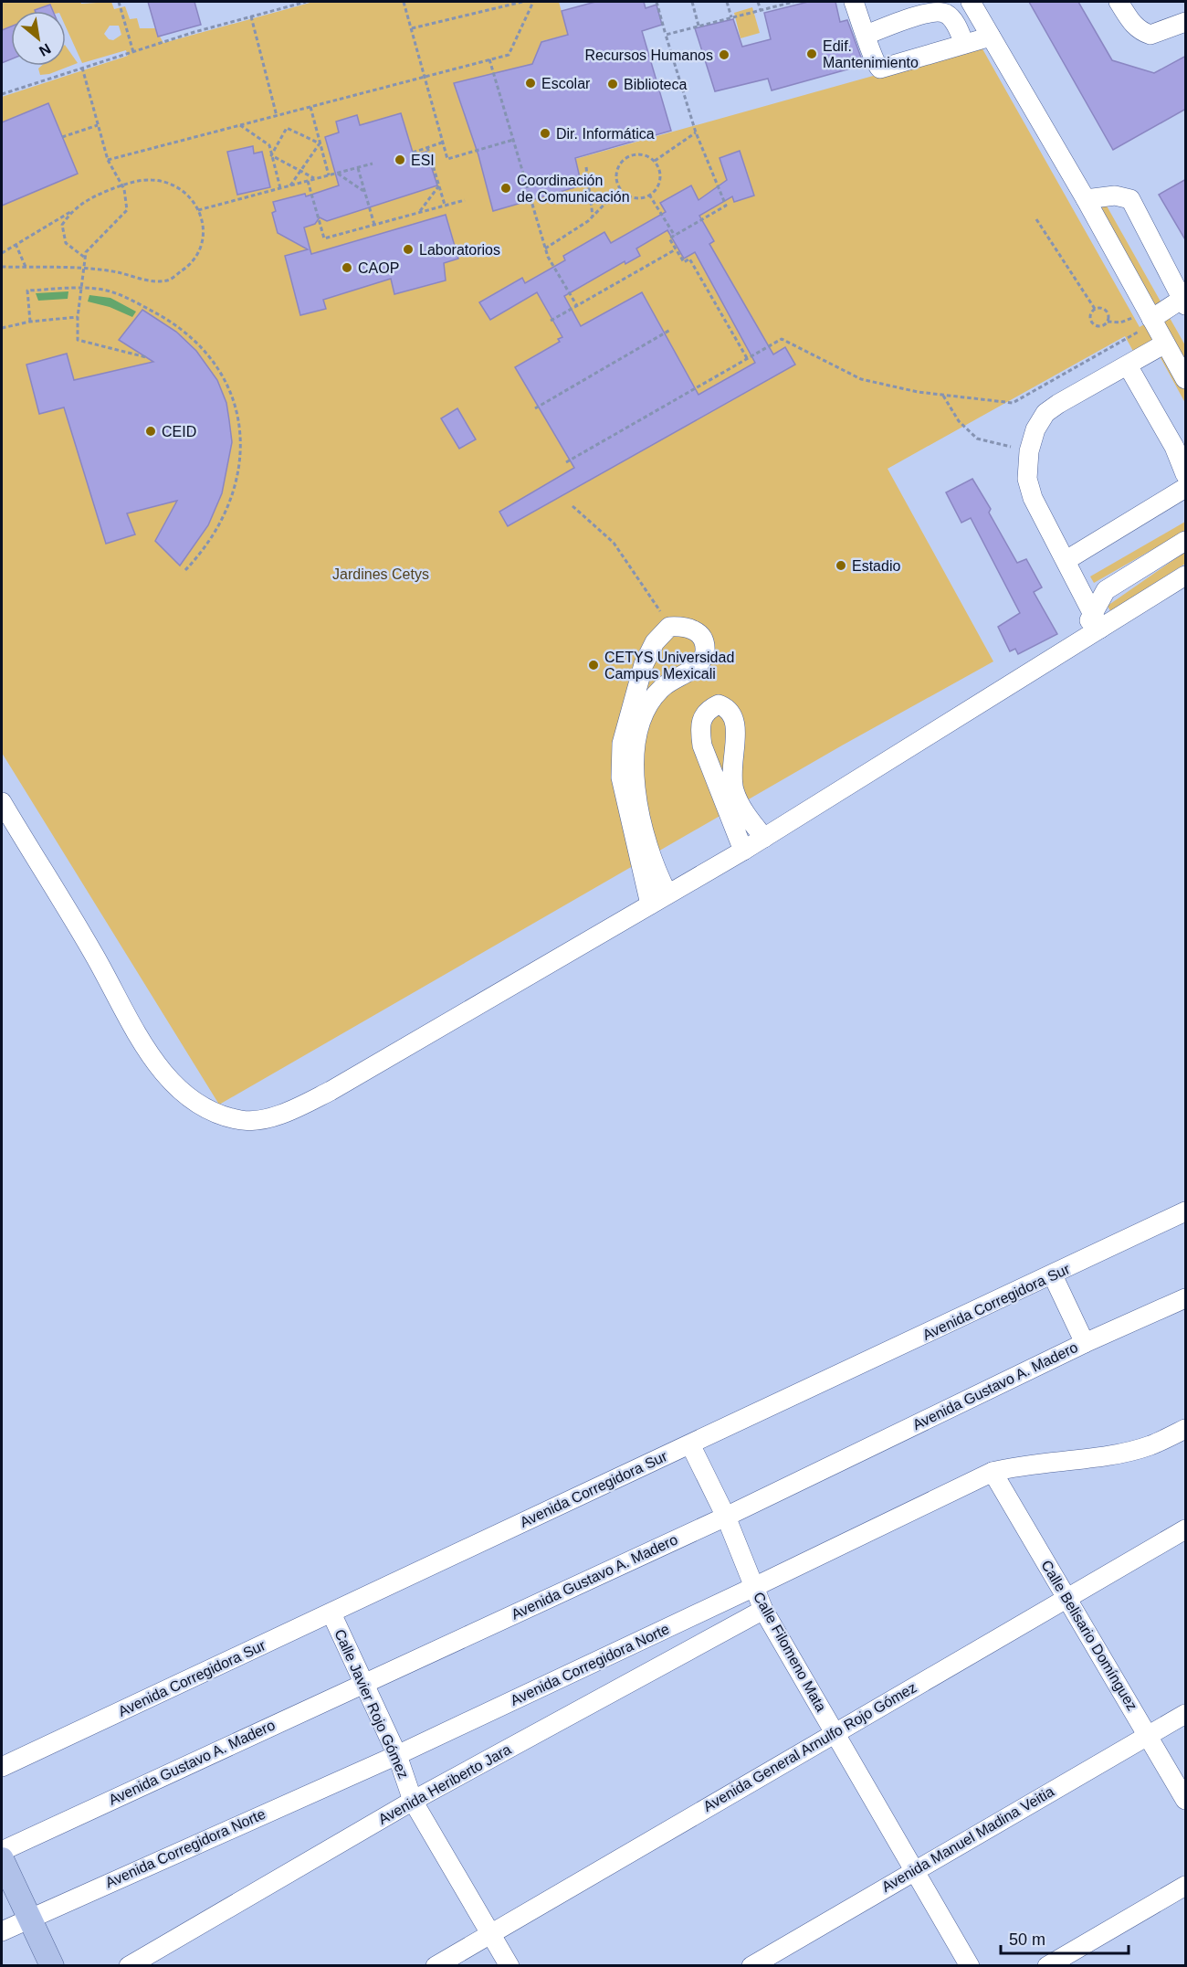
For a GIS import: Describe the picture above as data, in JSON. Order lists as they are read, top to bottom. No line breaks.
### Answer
{"streets":{"street":["Avenida Corregidora Sur","Avenida Gustavo A. Madero","Calle Belisario Domínguez","Calle Filomeno Mata","Avenida Corregidora Norte","Calle Javier Rojo Gómez","Avenida General Arnulfo Rojo Gómez","Avenida Heriberto Jara","Avenida Manuel Madina Veitia"]},"crossings":[["Avenida Corregidora Sur","Calle Filomeno Mata"],["Avenida Corregidora Sur","Calle Javier Rojo Gómez"],["Avenida Gustavo A. Madero","Calle Filomeno Mata"],["Avenida Gustavo A. Madero","Calle Javier Rojo Gómez"],["Calle Belisario Domínguez","Avenida Corregidora Norte"],["Calle Belisario Domínguez","Avenida General Arnulfo Rojo Gómez"],["Calle Belisario Domínguez","Avenida Manuel Madina Veitia"],["Calle Filomeno Mata","Avenida Corregidora Norte"],["Calle Filomeno Mata","Avenida General Arnulfo Rojo Gómez"],["Calle Filomeno Mata","Avenida Heriberto Jara"],["Calle Filomeno Mata","Avenida Manuel Madina Veitia"],["Avenida Corregidora Norte","Calle Javier Rojo Gómez"],["Calle Javier Rojo Gómez","Avenida General Arnulfo Rojo Gómez"],["Calle Javier Rojo Gómez","Avenida Heriberto Jara"]],"parks":["Jardines Cetys"],"places":["Edif. Mantenimiento","Recursos Humanos","Escolar","Biblioteca","Dir. Informática","ESI","Coordinación de Comunicación","Laboratorios","CAOP","CEID","Estadio","CETYS Universidad Campus Mexicali"],"scale_bar":"50 m","north":"bottom right"}
